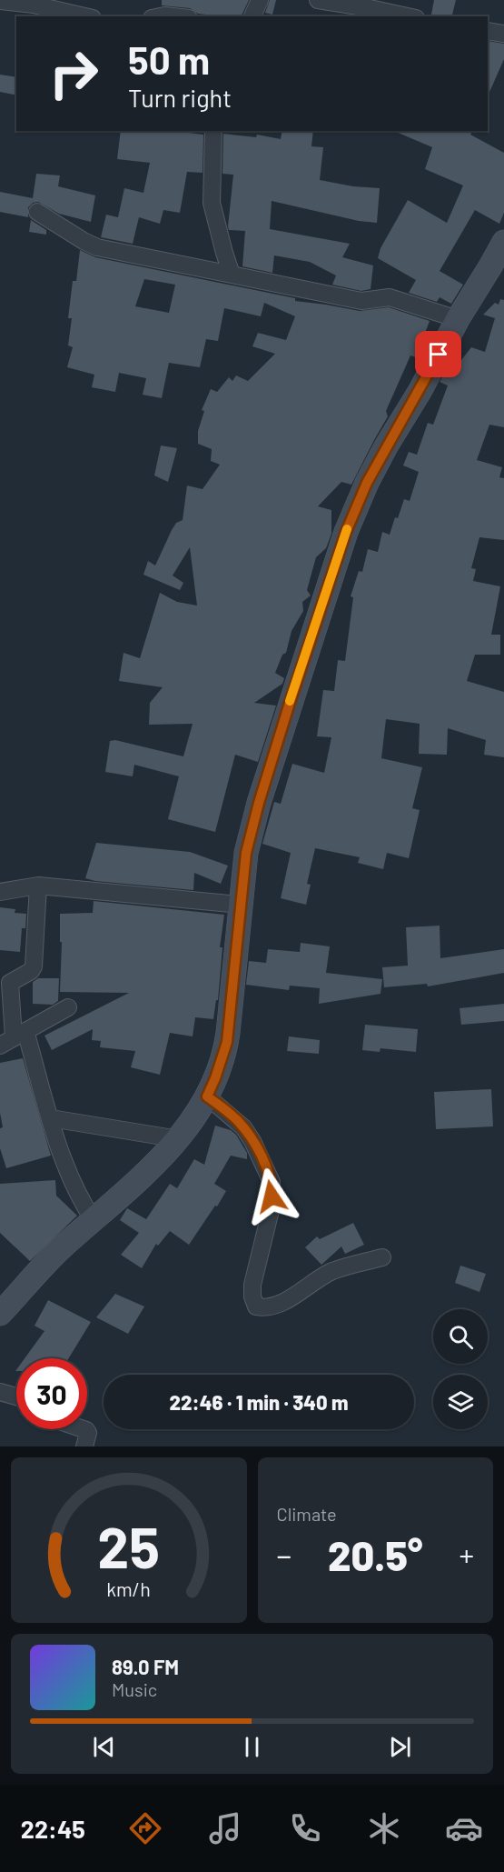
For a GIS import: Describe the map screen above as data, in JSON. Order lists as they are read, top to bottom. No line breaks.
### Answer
{"page":{"turn":["50 m","Turn right"],"limit":"30","trip":"22:46 · 1 min · 340 m","tile":"Climate","heat":["−","20.5°","+"],"song":["89.0 FM","Music"],"tabs":"22:45","gauge":["25","km/h"]}}
